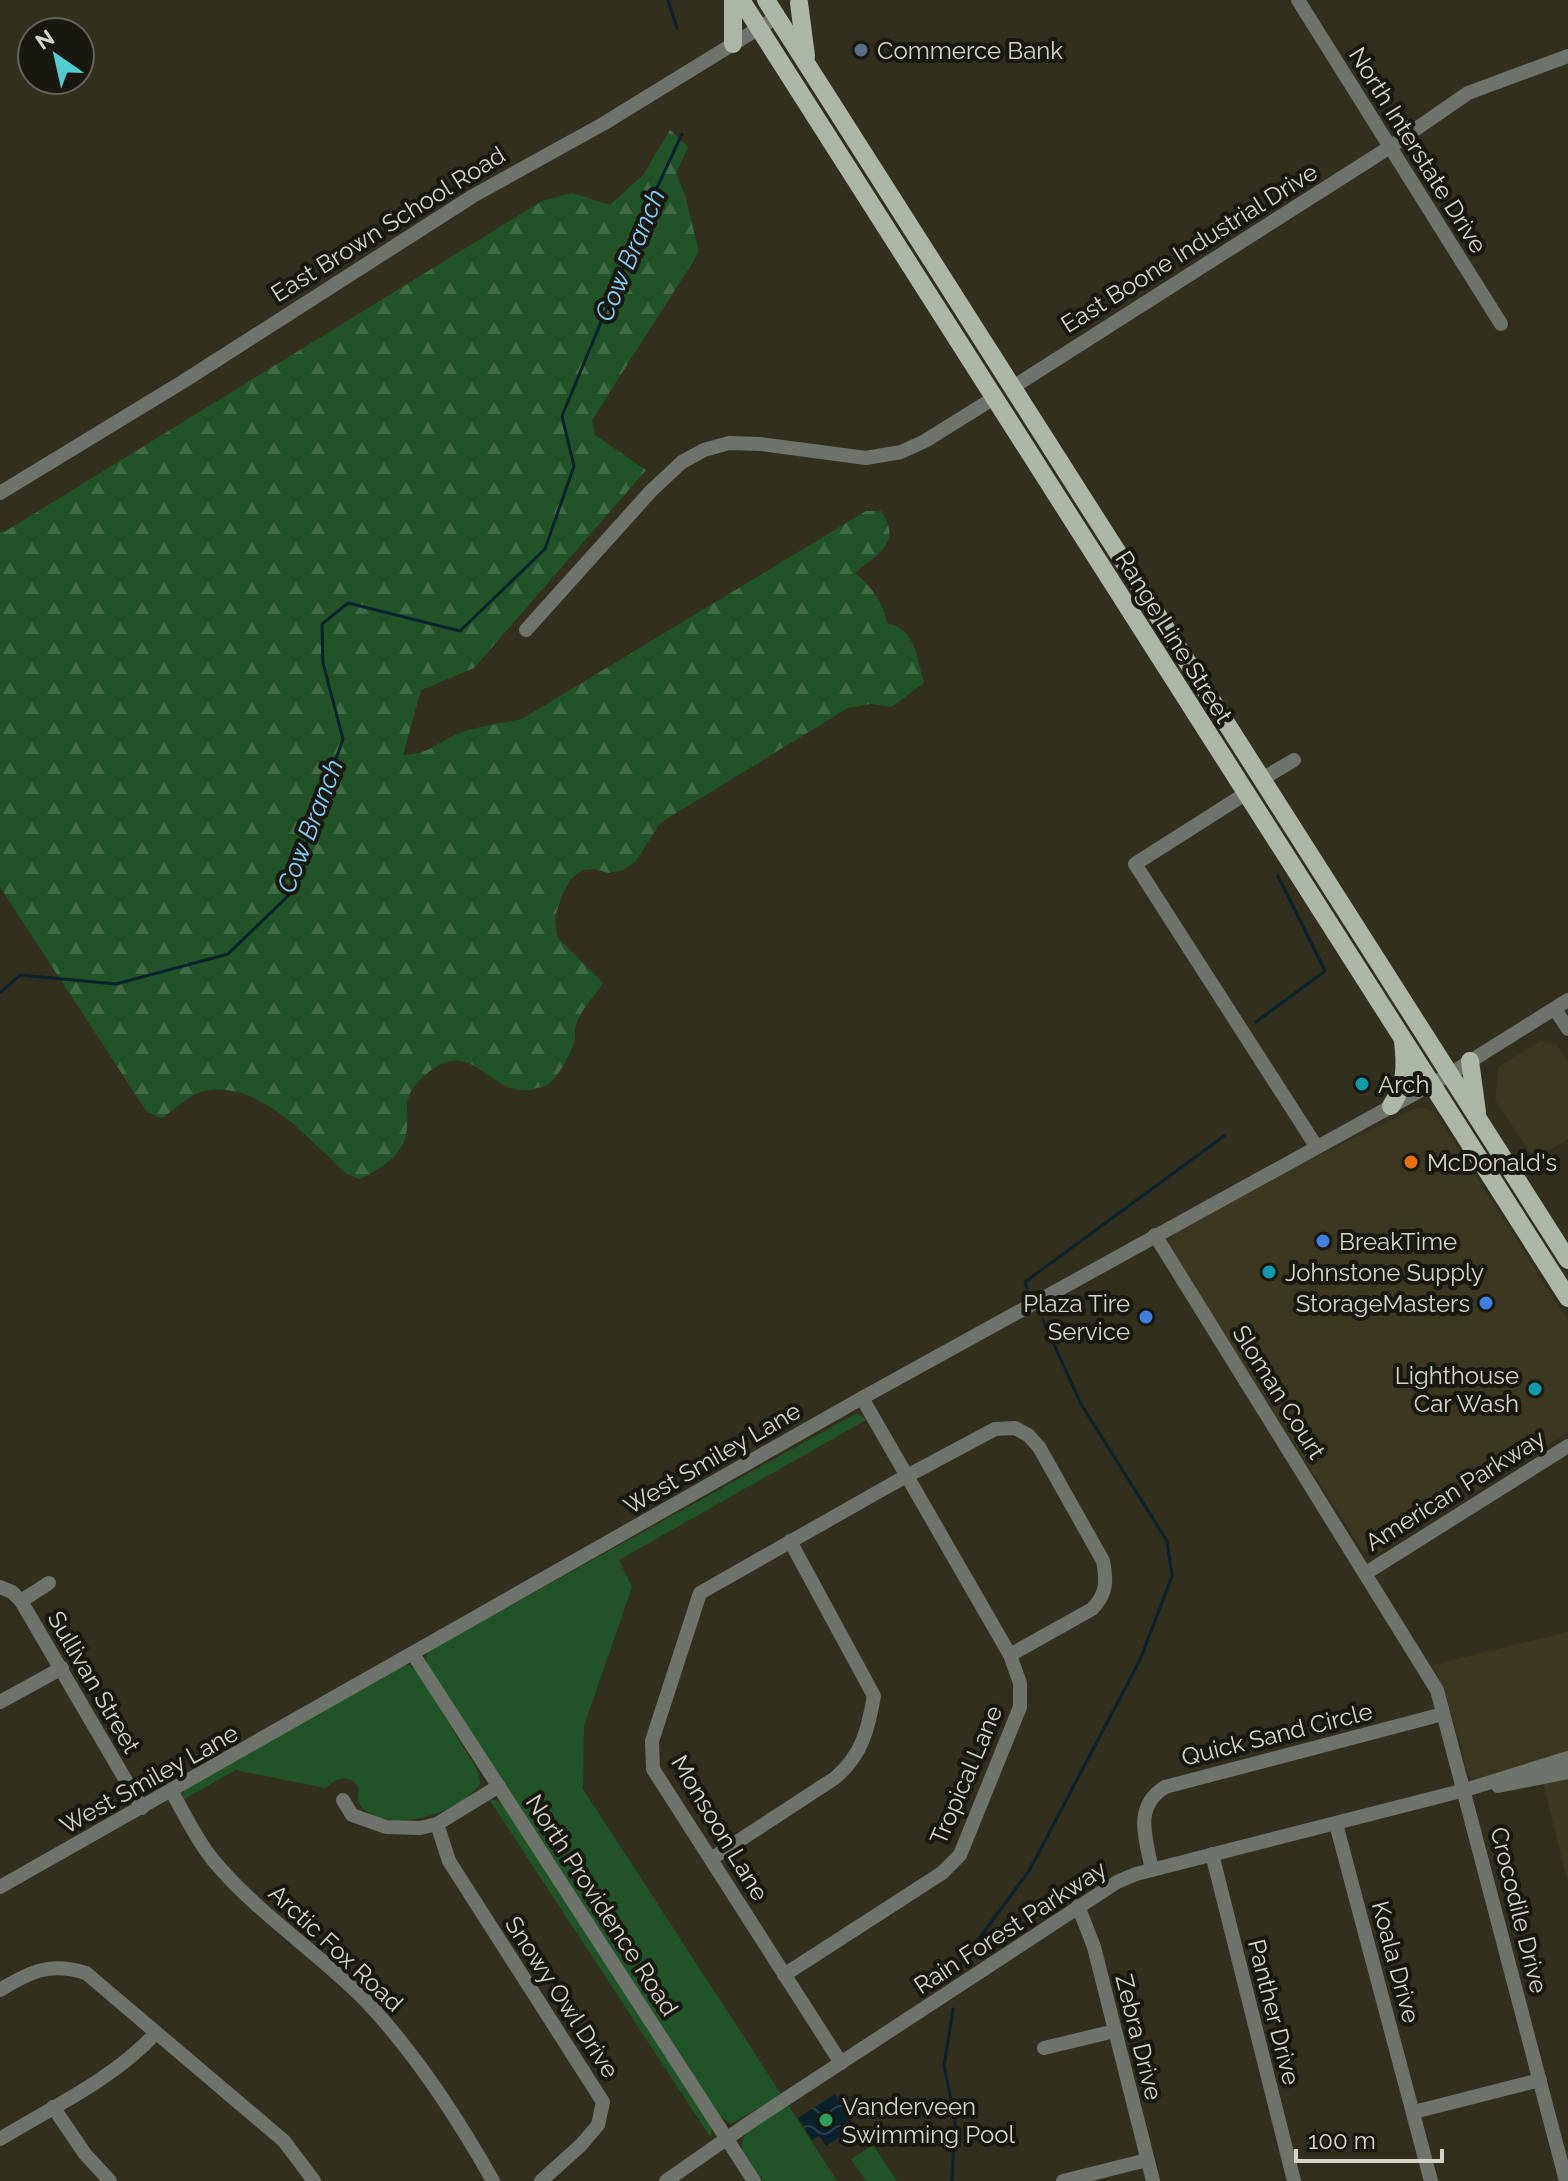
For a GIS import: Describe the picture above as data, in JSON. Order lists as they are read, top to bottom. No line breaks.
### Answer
{"streets":{"main road":["East Brown School Road","Range Line Street"],"street":["North Interstate Drive","East Boone Industrial Drive","Sloman Court","West Smiley Lane","American Parkway","Sullivan Street","Quick Sand Circle","Tropical Lane","Monsoon Lane","North Providence Road","Crocodile Drive","Rain Forest Parkway","Arctic Fox Road","Koala Drive","Snowy Owl Drive","Panther Drive","Zebra Drive"]},"crossings":[["North Interstate Drive","East Boone Industrial Drive"],["East Brown School Road","Range Line Street"],["East Boone Industrial Drive","Range Line Street"],["Range Line Street","West Smiley Lane"],["Sloman Court","West Smiley Lane"],["Sloman Court","American Parkway"],["Sloman Court","Quick Sand Circle"],["Sloman Court","Crocodile Drive"],["West Smiley Lane","Sullivan Street"],["West Smiley Lane","Tropical Lane"],["West Smiley Lane","North Providence Road"],["West Smiley Lane","Arctic Fox Road"],["Quick Sand Circle","Crocodile Drive"],["Quick Sand Circle","Rain Forest Parkway"],["Tropical Lane","Monsoon Lane"],["Monsoon Lane","Rain Forest Parkway"],["North Providence Road","Rain Forest Parkway"],["Crocodile Drive","Rain Forest Parkway"],["Rain Forest Parkway","Koala Drive"],["Rain Forest Parkway","Panther Drive"],["Rain Forest Parkway","Zebra Drive"]],"water":["Cow Branch"],"places":["Commerce Bank","Arch","McDonald's","BreakTime","Johnstone Supply","StorageMasters","Plaza Tire Service","Lighthouse Car Wash","Vanderveen Swimming Pool"],"scale_bar":"100 m","north":"top left"}
